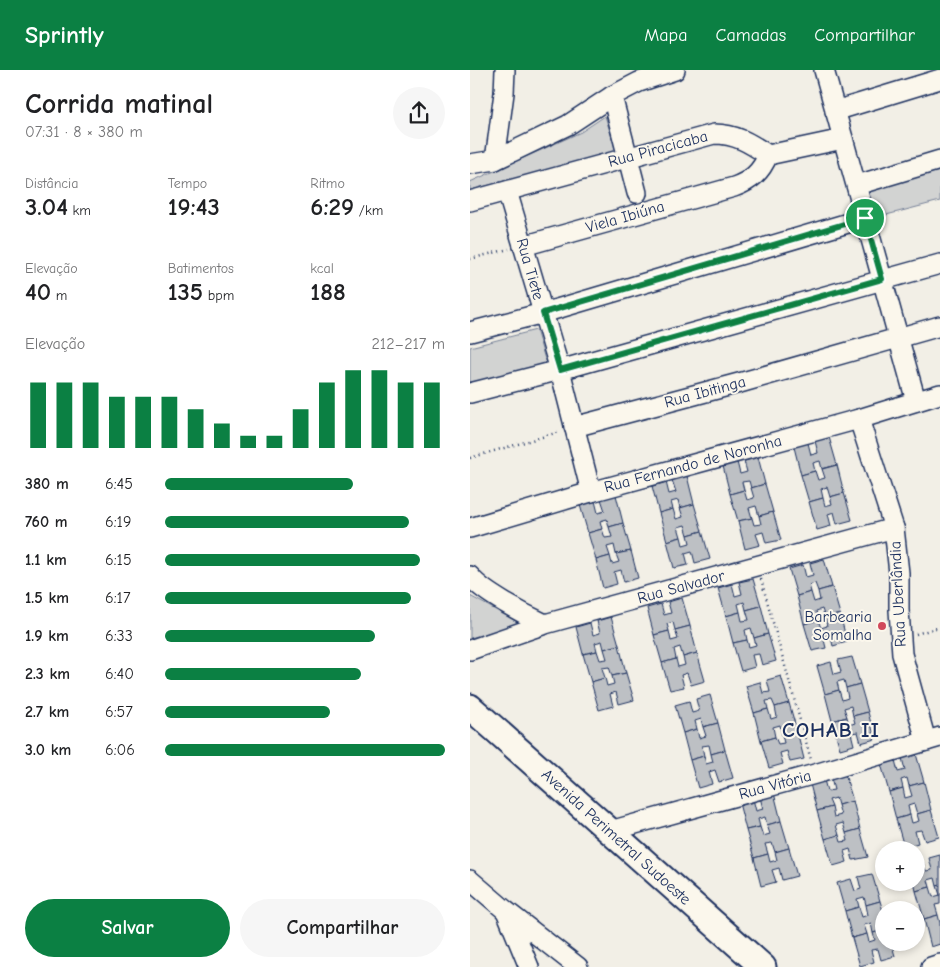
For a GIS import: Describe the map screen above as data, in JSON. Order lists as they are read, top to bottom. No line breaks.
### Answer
{"streets":{"main road":["Avenida Perimetral Sudoeste"],"street":["Rua Piracicaba","Viela Ibiúna","Rua Tiete","Rua Ibitinga","Rua Fernando de Noronha","Rua Salvador","Rua Uberlândia","Rua Vitória"]},"crossings":[["Rua Piracicaba","Viela Ibiúna"],["Rua Piracicaba","Rua Tiete"],["Viela Ibiúna","Rua Tiete"],["Rua Tiete","Rua Ibitinga"],["Rua Tiete","Rua Fernando de Noronha"],["Rua Fernando de Noronha","Rua Uberlândia"],["Rua Salvador","Rua Uberlândia"],["Rua Uberlândia","Rua Vitória"],["Rua Vitória","Avenida Perimetral Sudoeste"]],"districts":["COHAB II"],"places":["Barbearia Somalha"],"page":{"header":"Sprintly","nav":["Mapa","Camadas","Compartilhar"],"heading":["Corrida matinal","07:31 · 8 × 380 m"],"stats":[["Distância","3.04 km"],["Tempo","19:43"],["Ritmo","6:29 /km"],["Elevação","40 m"],["Batimentos","135 bpm"],["kcal","188"]],"chart":["Elevação","212–217 m"],"list":[{"name":"380 m","note":"6:45"},{"name":"760 m","note":"6:19"},{"name":"1.1 km","note":"6:15"},{"name":"1.5 km","note":"6:17"},{"name":"1.9 km","note":"6:33"},{"name":"2.3 km","note":"6:40"},{"name":"2.7 km","note":"6:57"},{"name":"3.0 km","note":"6:06"}],"map_buttons":["+","−"],"buttons":["Salvar","Compartilhar"]}}
